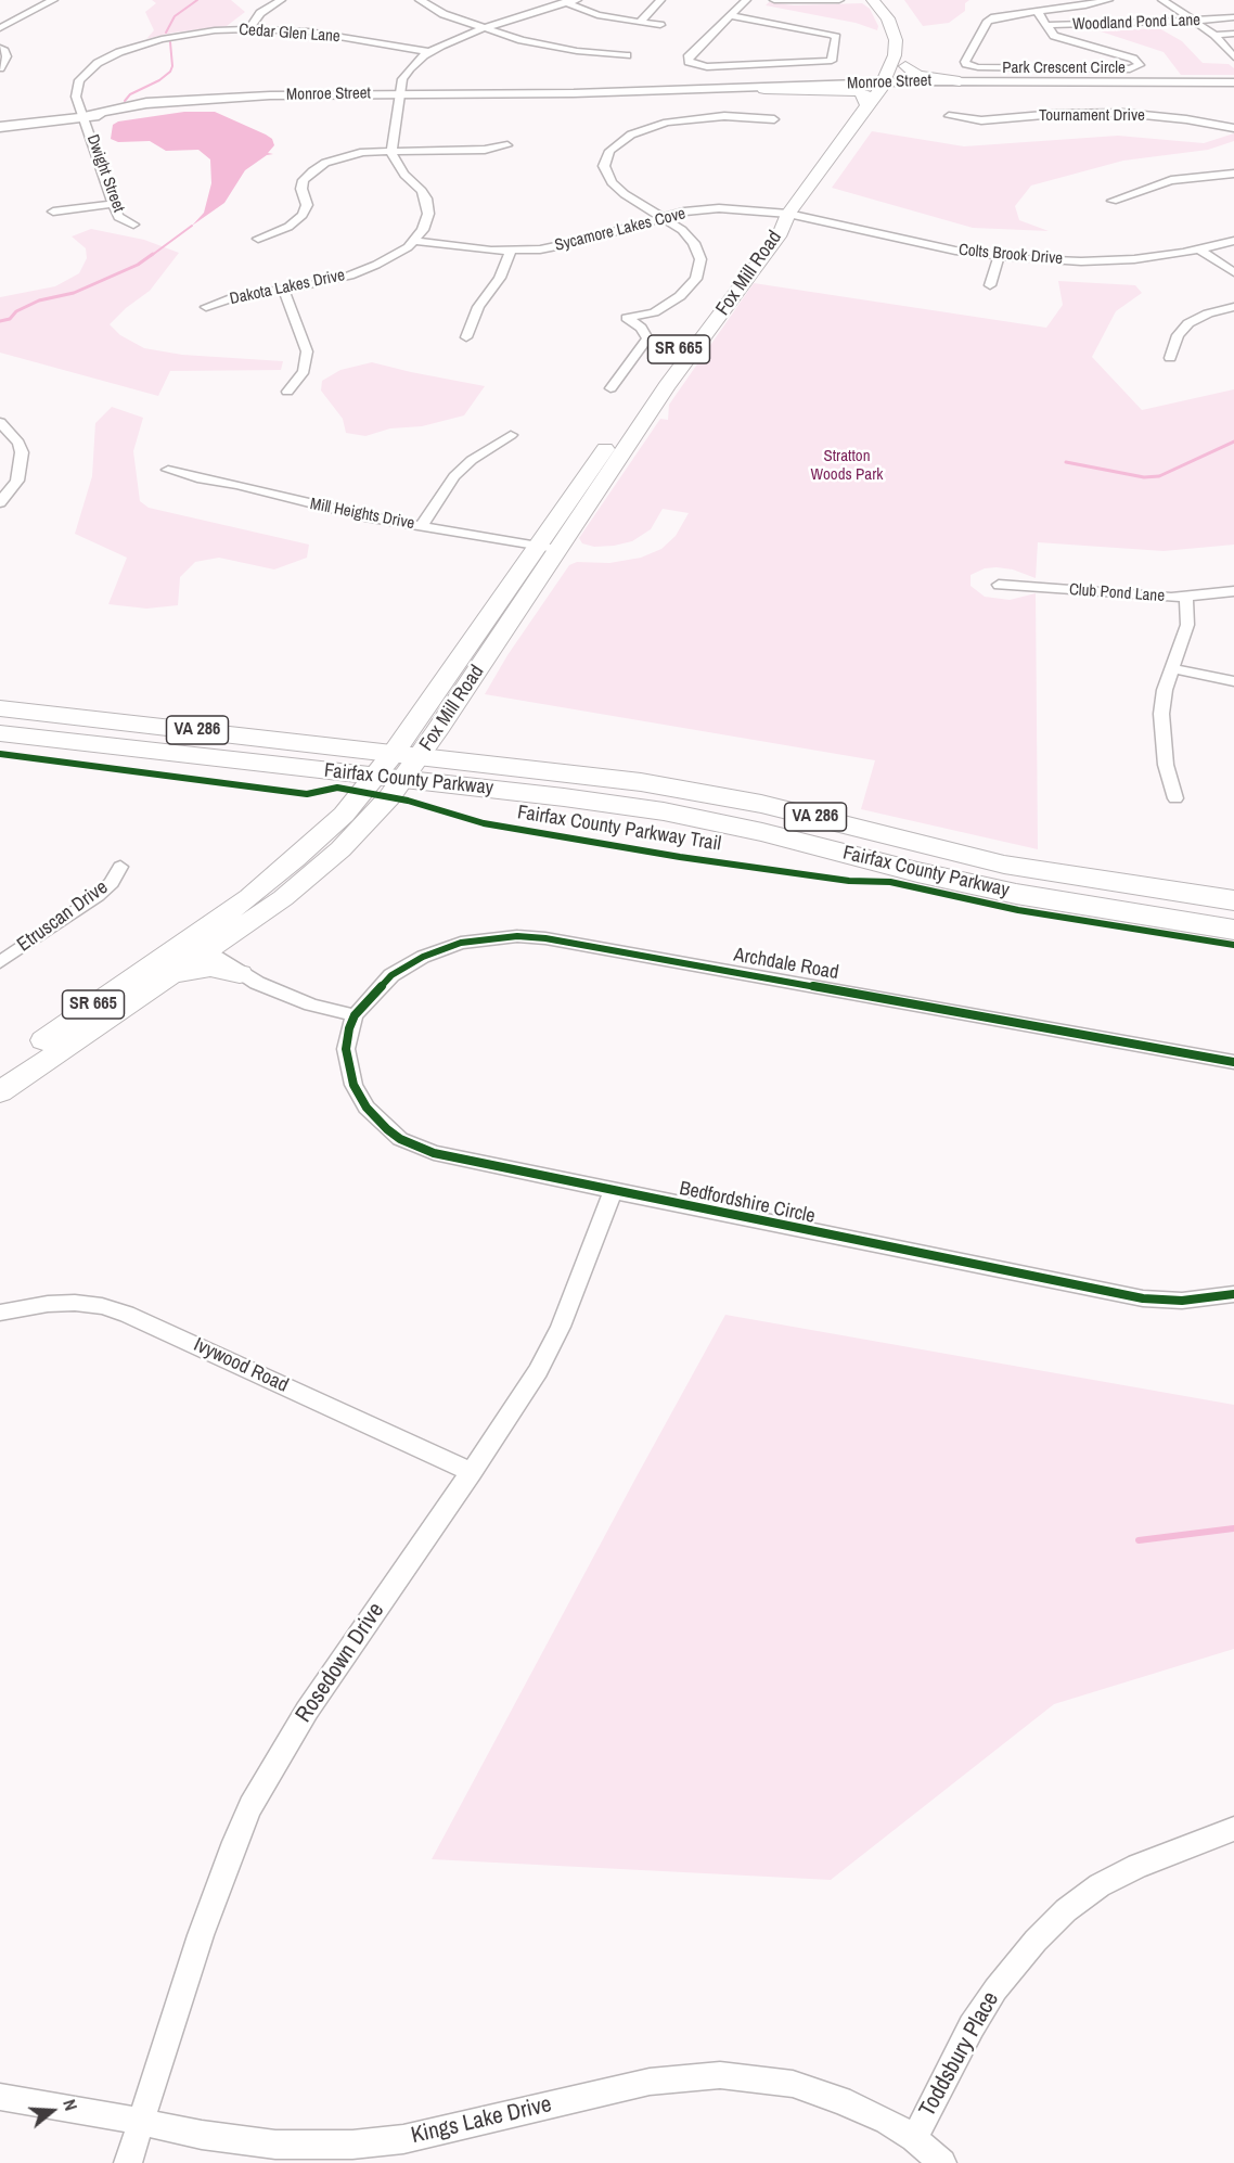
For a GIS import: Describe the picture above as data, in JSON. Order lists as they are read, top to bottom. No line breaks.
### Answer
{"streets":{"highway":["VA 286","Fairfax County Parkway"],"main road":["Monroe Street","Fox Mill Road","SR 665"],"street":["Woodland Pond Lane","Cedar Glen Lane","Park Crescent Circle","Tournament Drive","Dwight Street","Sycamore Lakes Cove","Colts Brook Drive","Dakota Lakes Drive","Mill Heights Drive","Club Pond Lane","Etruscan Drive","Archdale Road","Bedfordshire Circle","Ivywood Road","Rosedown Drive","Toddsbury Place","Kings Lake Drive"],"cycle path":["Fairfax County Parkway Trail"]},"crossings":[["Woodland Pond Lane","Park Crescent Circle"],["Cedar Glen Lane","Monroe Street"],["Cedar Glen Lane","Dwight Street"],["Monroe Street","Dwight Street"],["Monroe Street","Fox Mill Road"],["Sycamore Lakes Cove","Colts Brook Drive"],["Sycamore Lakes Cove","Fox Mill Road"],["Sycamore Lakes Cove","Dakota Lakes Drive"],["Colts Brook Drive","Fox Mill Road"],["Fox Mill Road","Mill Heights Drive"],["Fox Mill Road","Fairfax County Parkway"],["Archdale Road","Bedfordshire Circle"],["Bedfordshire Circle","Rosedown Drive"],["Ivywood Road","Rosedown Drive"],["Rosedown Drive","Kings Lake Drive"],["Toddsbury Place","Kings Lake Drive"]],"parks":["Stratton Woods Park"],"north":"right"}
